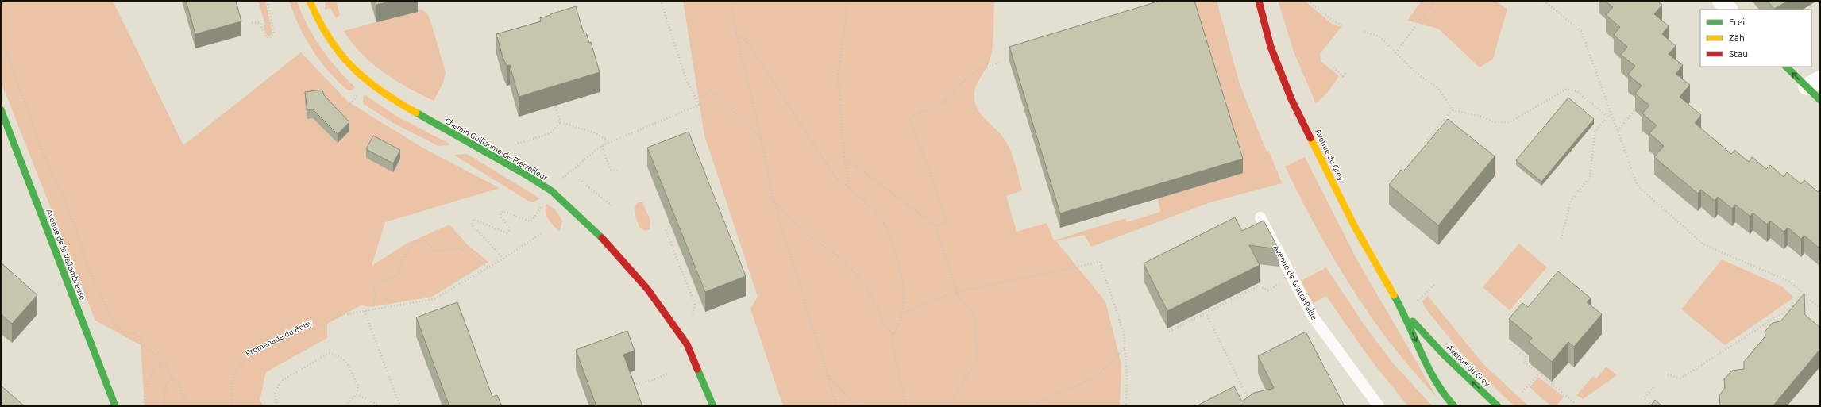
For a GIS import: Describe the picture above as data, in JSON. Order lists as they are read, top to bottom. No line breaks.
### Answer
{"streets":{"street":["Chemin Guillaume-de-Pierrefleur","Avenue du Grey","Avenue de la Vallombreuse"],"lane":["Avenue de Gratta-Paille"],"path":["Promenade du Boisy"]},"legend":["Frei","Zäh","Stau"]}
